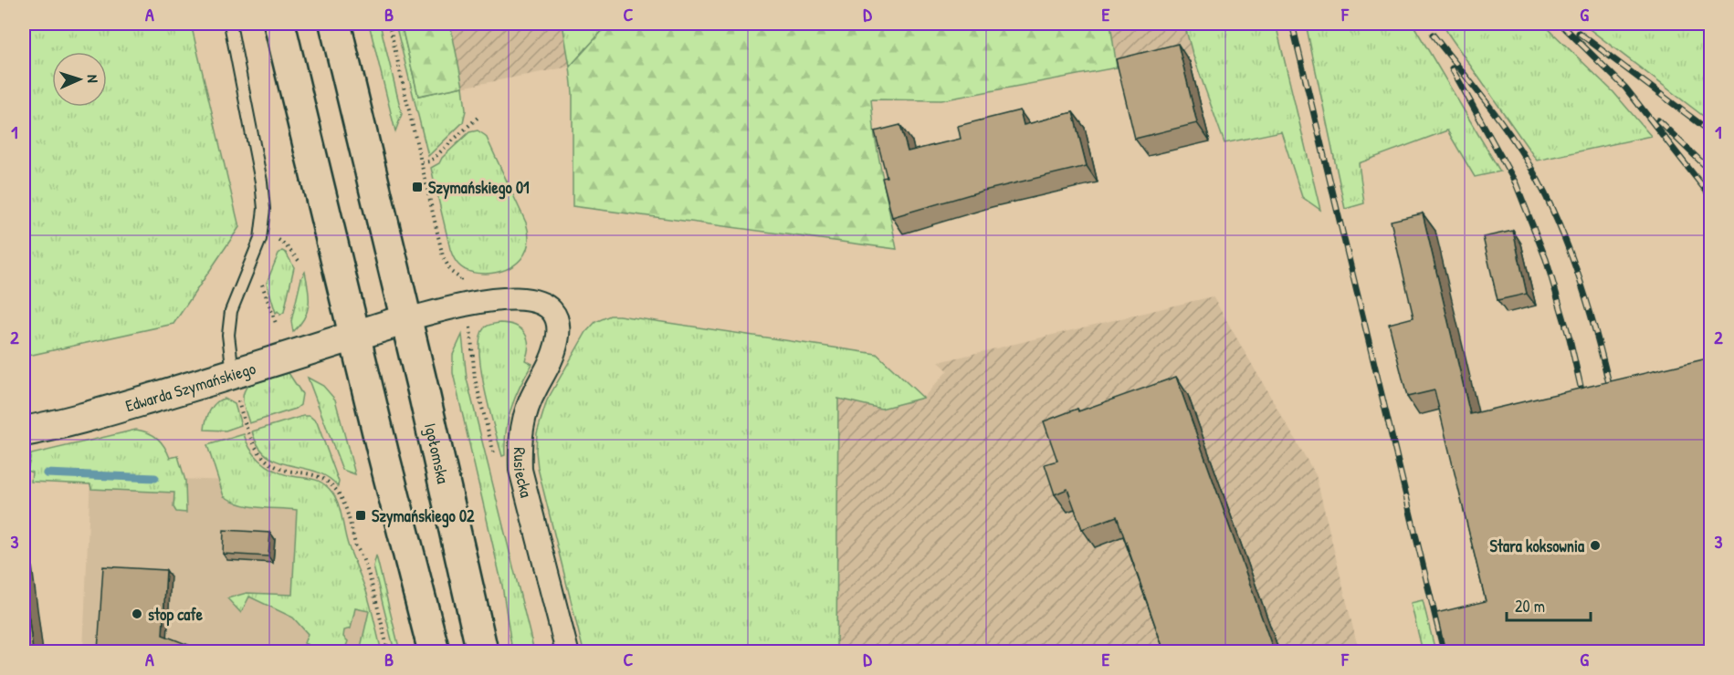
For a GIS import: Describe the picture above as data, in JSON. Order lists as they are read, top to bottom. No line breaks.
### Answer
{"streets":{"main road":["Igołomska"],"street":["Edwarda Szymańskiego","Rusiecka"]},"crossings":[["Igołomska","Rusiecka"]],"places":{"transit":["Szymańskiego 01","Szymańskiego 02"],"other":["Stara koksownia","stop cafe"]},"scale_bar":"20 m","north":"right","grid":{"columns":["A","B","C","D","E","F","G"],"rows":["1","2","3"]}}
